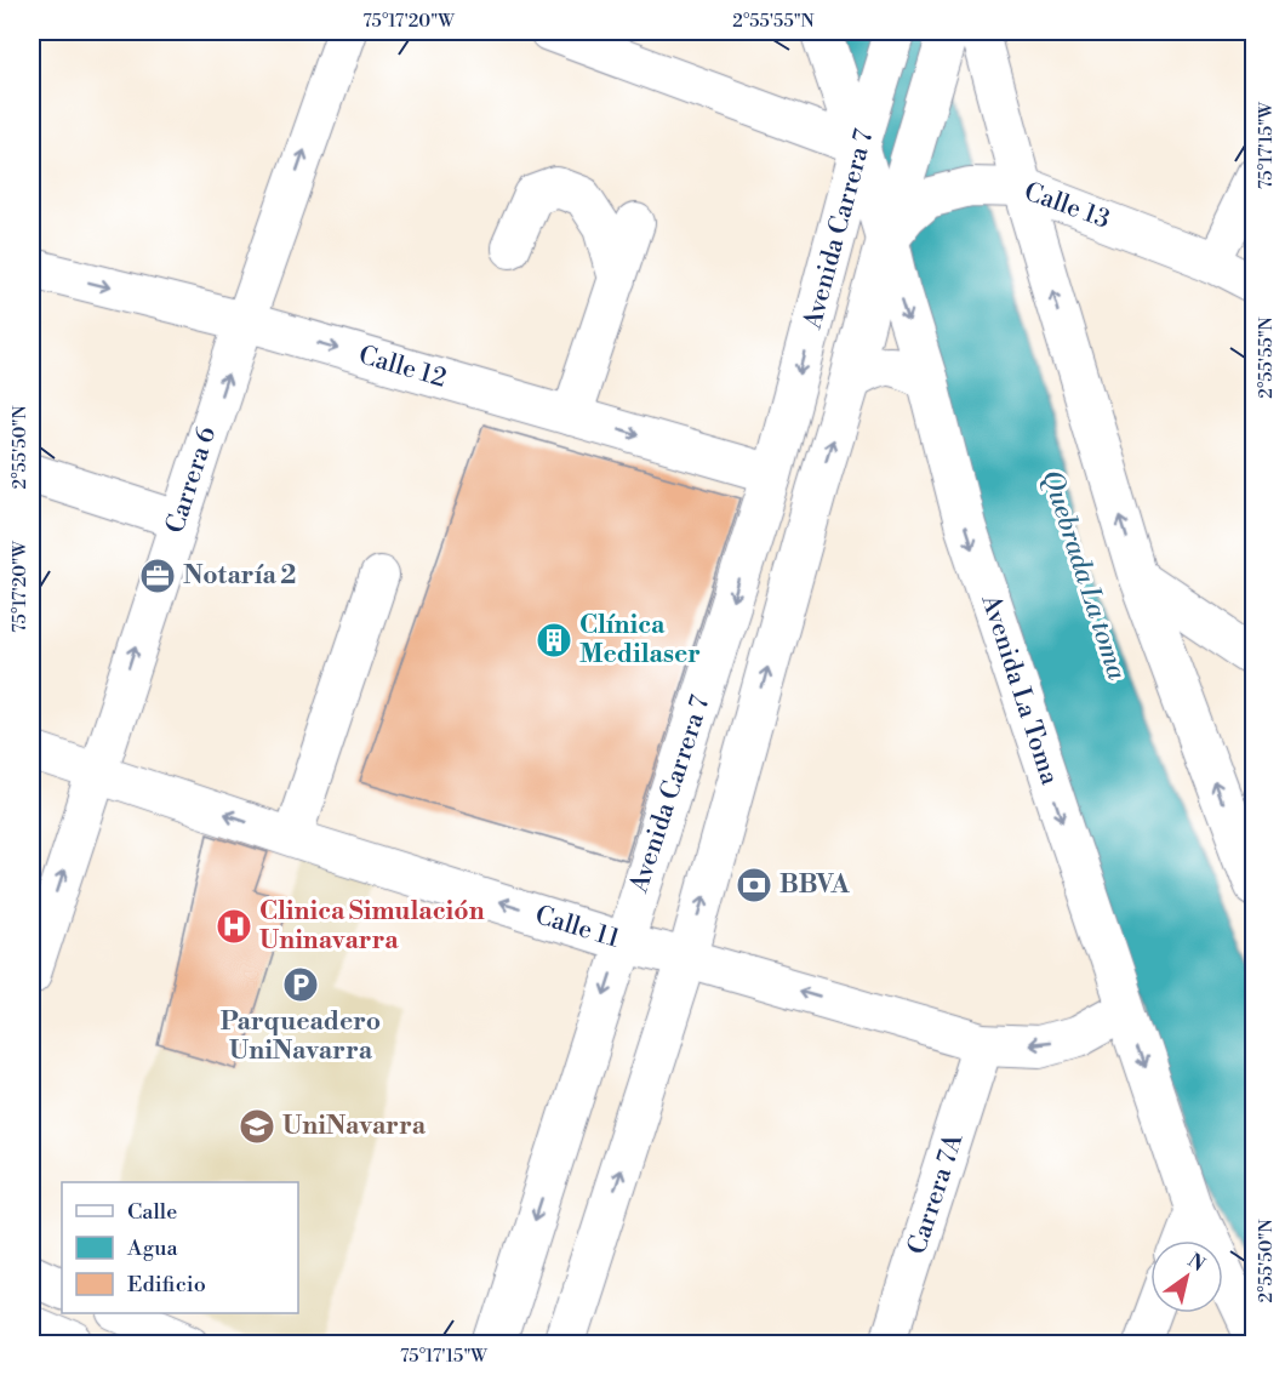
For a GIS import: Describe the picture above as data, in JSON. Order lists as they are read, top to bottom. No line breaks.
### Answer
{"streets":{"main road":["Avenida Carrera 7","Avenida La Toma"],"street":["Calle 13","Calle 12","Carrera 6","Calle 11","Carrera 7A"]},"crossings":[["Calle 13","Avenida Carrera 7"],["Calle 13","Avenida La Toma"],["Avenida Carrera 7","Calle 12"],["Avenida Carrera 7","Avenida La Toma"],["Avenida Carrera 7","Calle 11"],["Calle 12","Carrera 6"],["Carrera 6","Calle 11"],["Avenida La Toma","Calle 11"],["Calle 11","Carrera 7A"]],"one_way":["Calle 12","Calle 11"],"water":["Quebrada La toma"],"places":{"office":["Notaría 2"],"building":["Clínica Medilaser"],"bank":["BBVA"],"hospital":["Clinica Simulación Uninavarra"],"parking":["Parqueadero UniNavarra"],"school or university":["UniNavarra"]},"legend":["Calle","Agua","Edificio"],"north":"top right","coordinates":["75°17'20\"W","2°55'55\"N","75°17'15\"W","2°55'50\"N"]}
